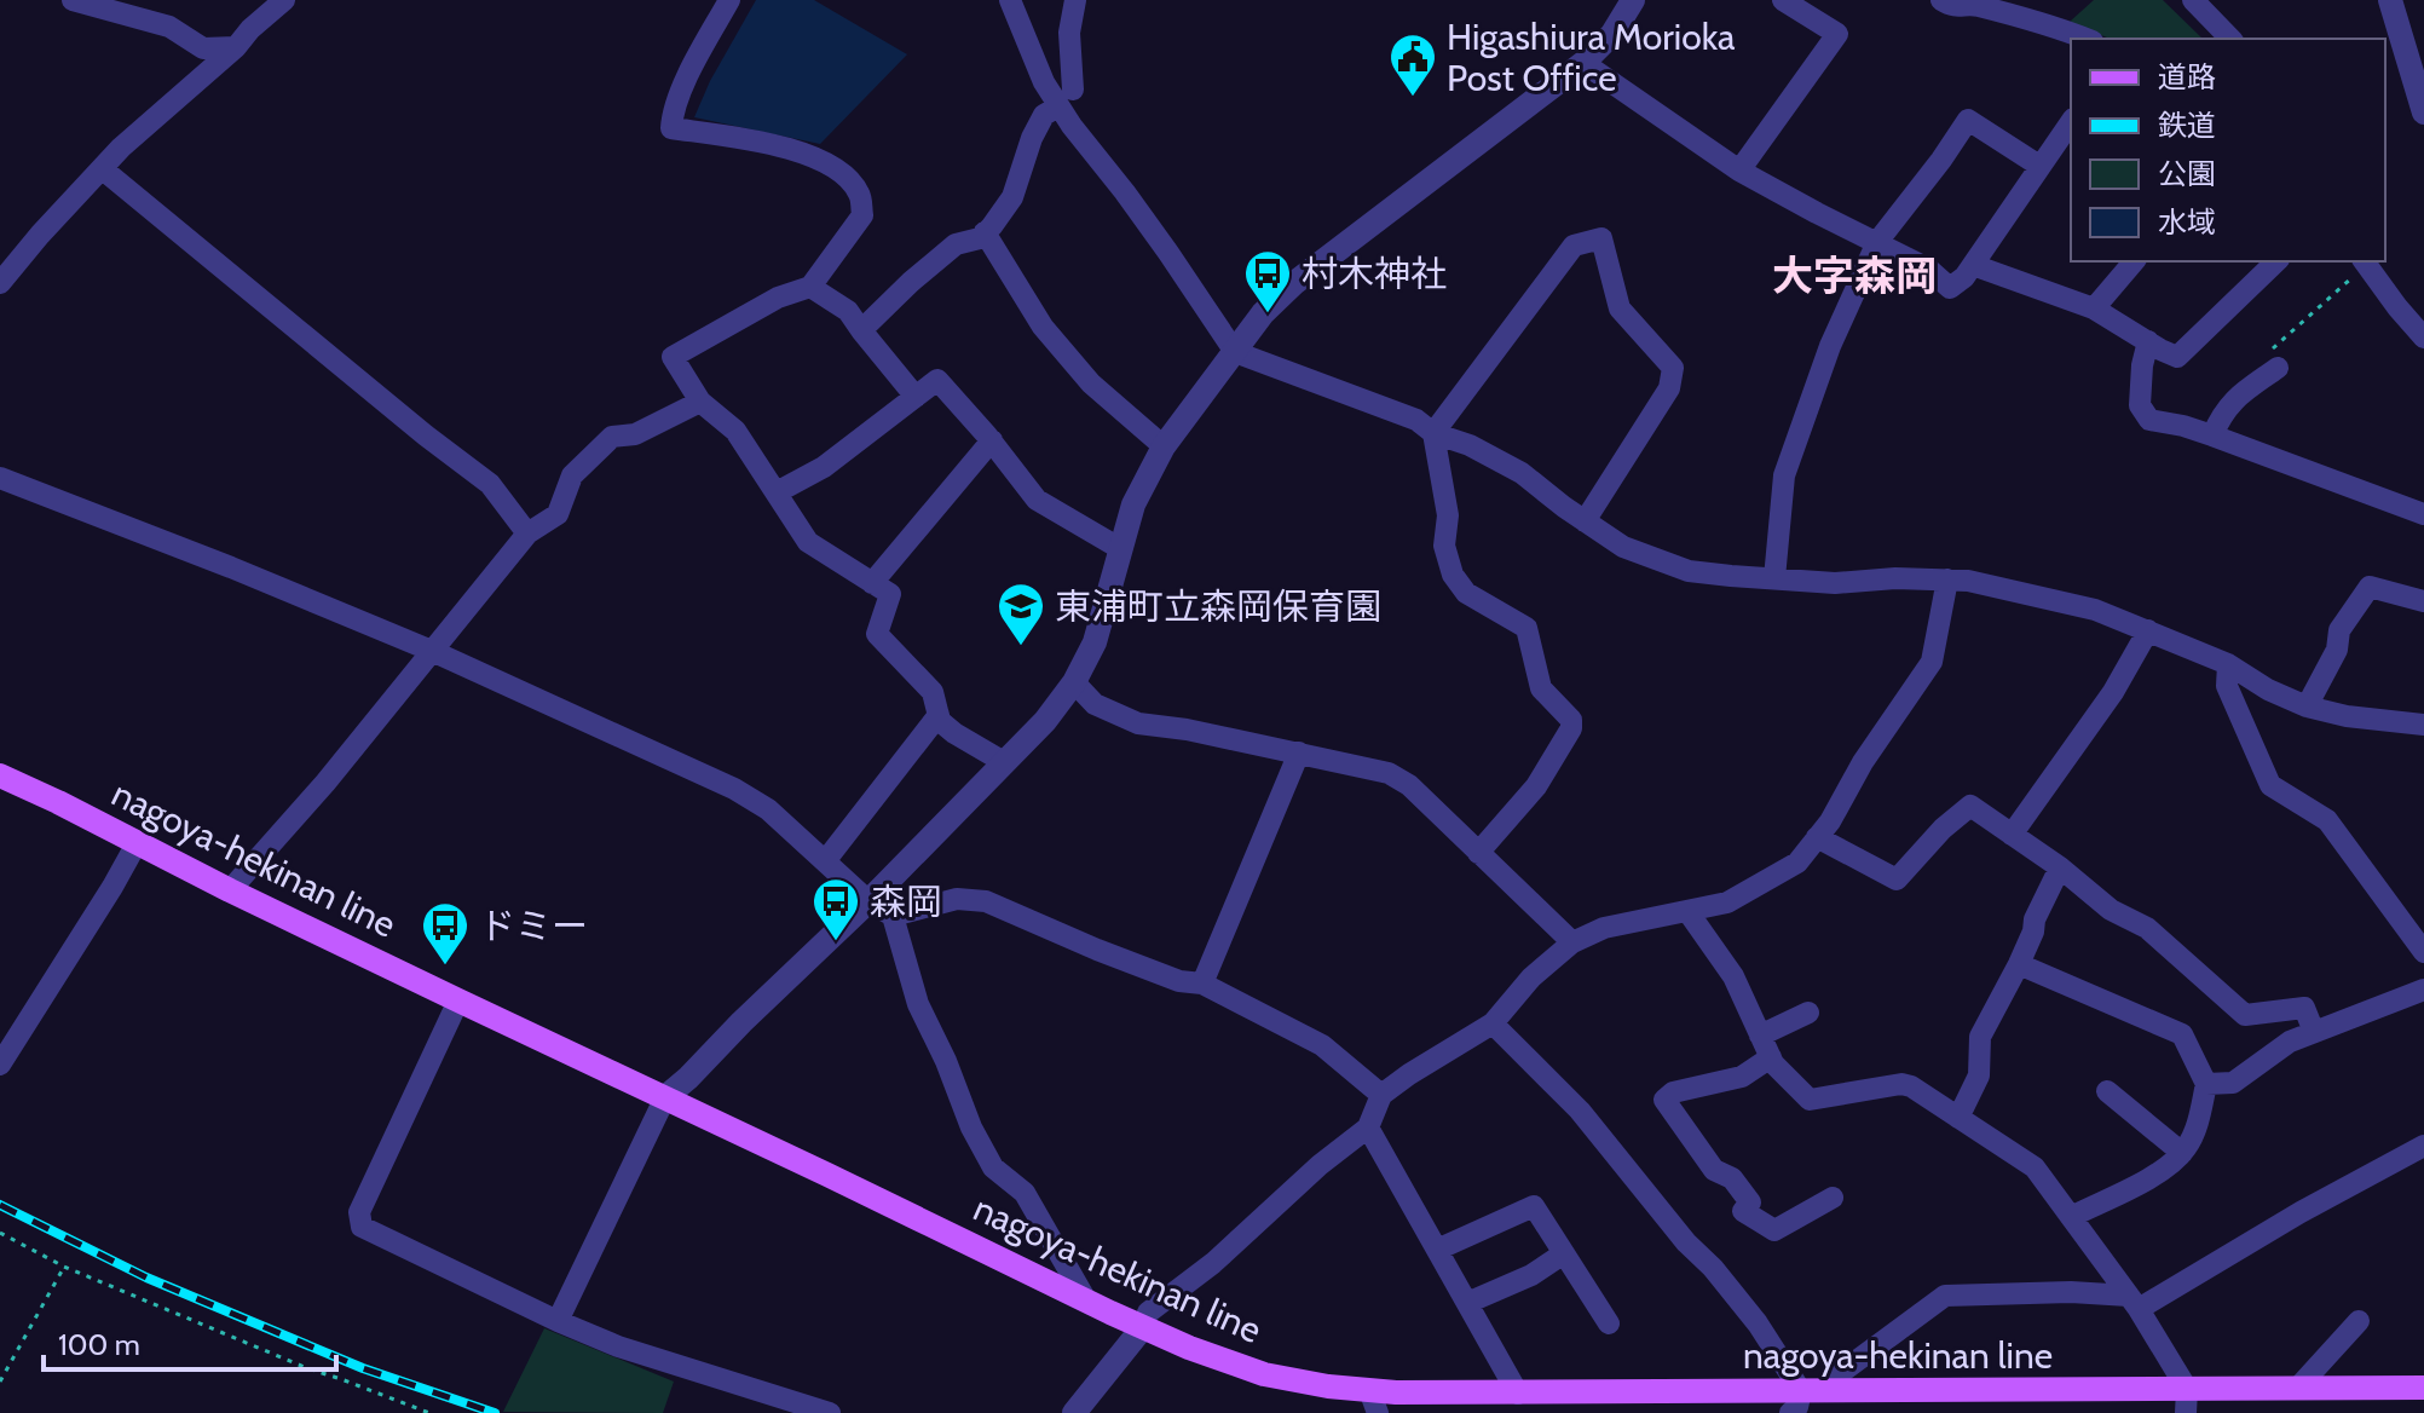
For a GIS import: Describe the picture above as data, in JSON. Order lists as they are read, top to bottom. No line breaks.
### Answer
{"streets":{"main road":["nagoya-hekinan line"]},"districts":["大字森岡"],"places":{"public building":["Higashiura Morioka Post Office"],"bus stop":["村木神社","森岡","ドミー"],"school or university":["東浦町立森岡保育園"]},"legend":["道路","鉄道","公園","水域"],"scale_bar":"100 m"}
